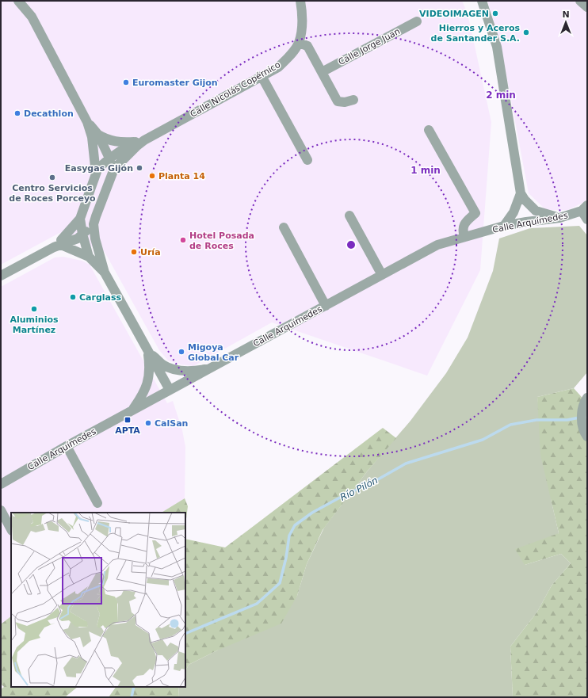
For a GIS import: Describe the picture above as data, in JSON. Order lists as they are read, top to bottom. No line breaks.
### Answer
{"streets":{"street":["Calle Jorge Juan","Calle Nicolás Copérnico","Calle Arquímedes"]},"water":["Río Pilón"],"places":{"other":["VIDEOIMAGEN","Hierros y Aceros de Santander S.A.","Euromaster Gijon","Decathlon","Easygas Gijón","Planta 14","Centro Servicios de Roces Porceyo","Hotel Posada de Roces","Uría","Carglass","Aluminios Martínez","Migoya Global Car","CalSan"],"transit":["APTA"]},"north":"top","rings":["2 min","1 min"]}
